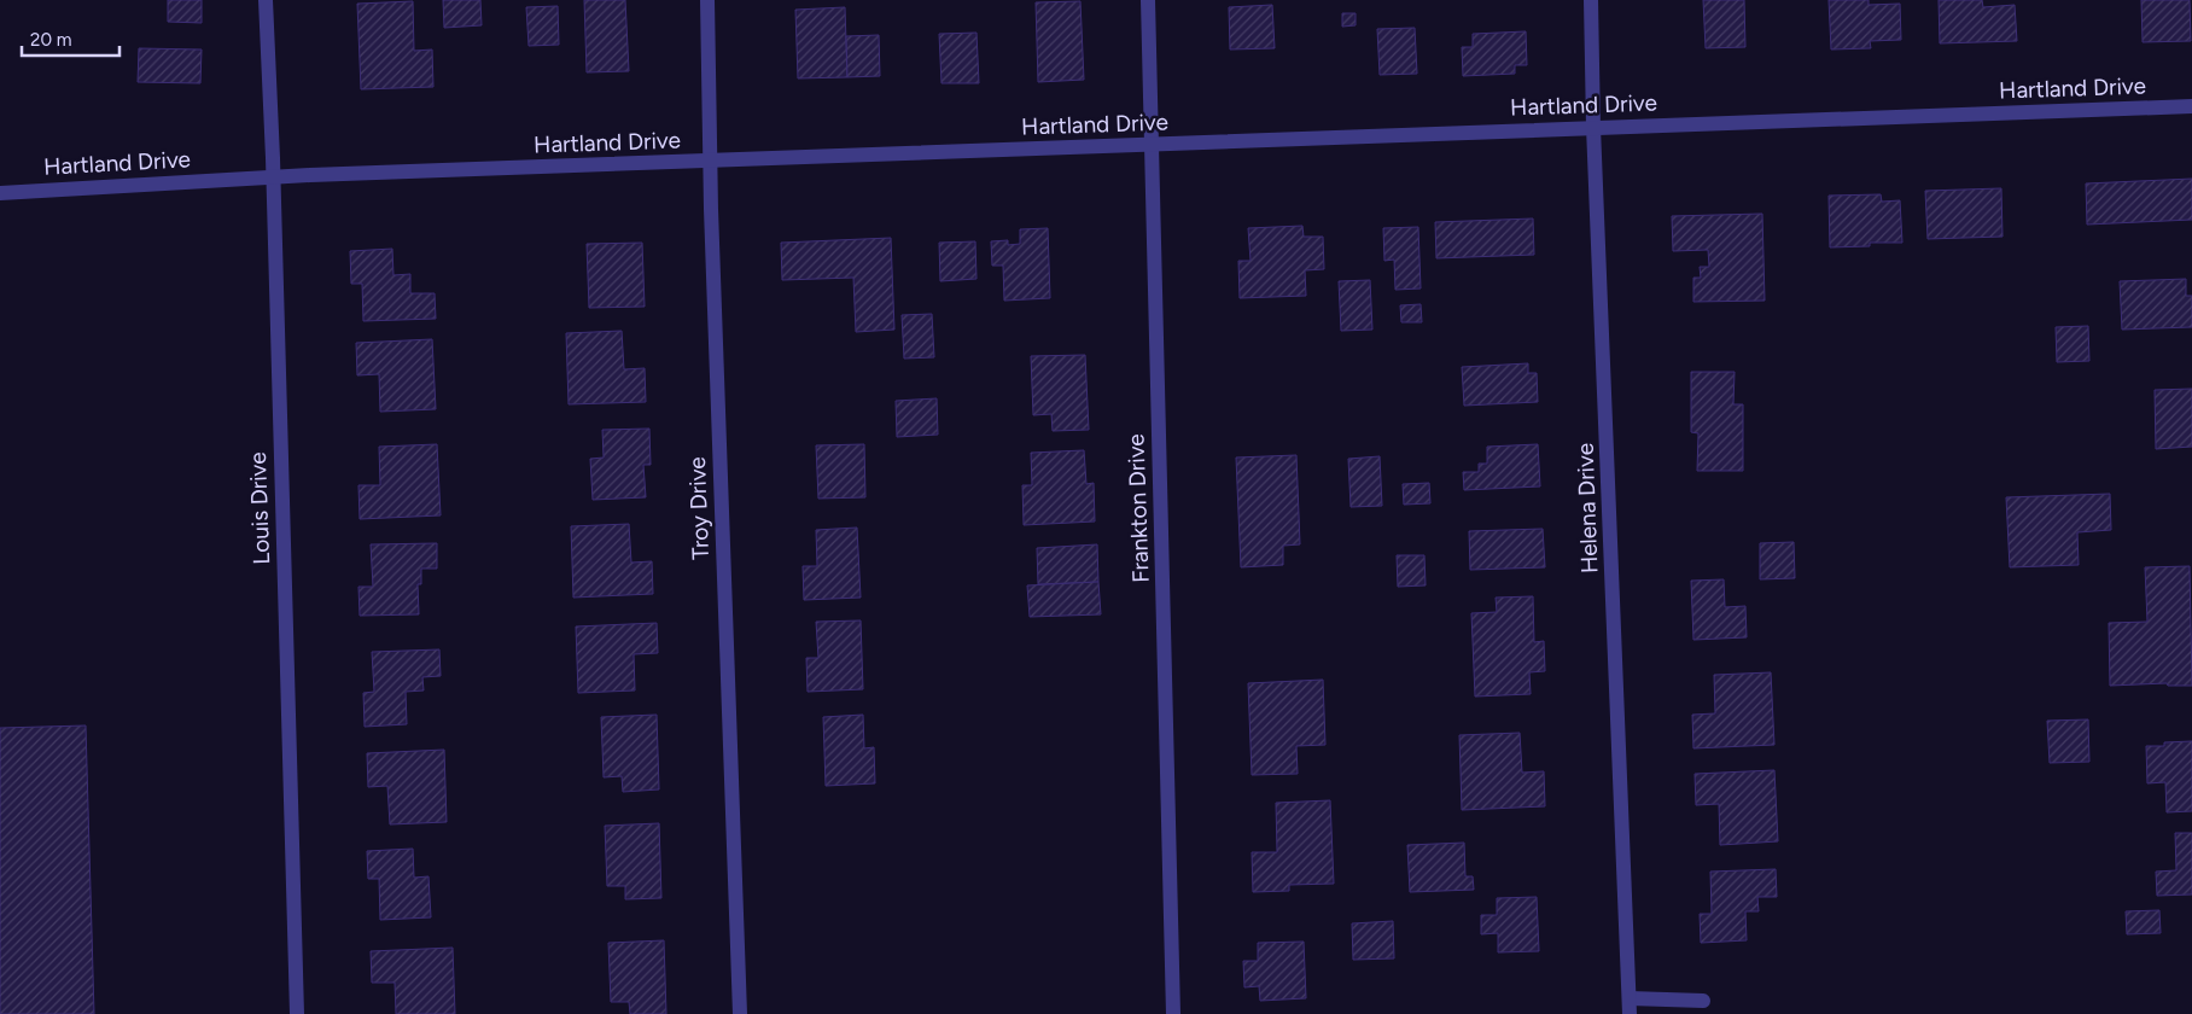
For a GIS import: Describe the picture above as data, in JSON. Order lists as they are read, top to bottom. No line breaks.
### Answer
{"streets":{"street":["Hartland Drive","Louis Drive","Troy Drive","Frankton Drive","Helena Drive"]},"crossings":[["Hartland Drive","Louis Drive"],["Hartland Drive","Troy Drive"],["Hartland Drive","Frankton Drive"],["Hartland Drive","Helena Drive"]],"scale_bar":"20 m"}
